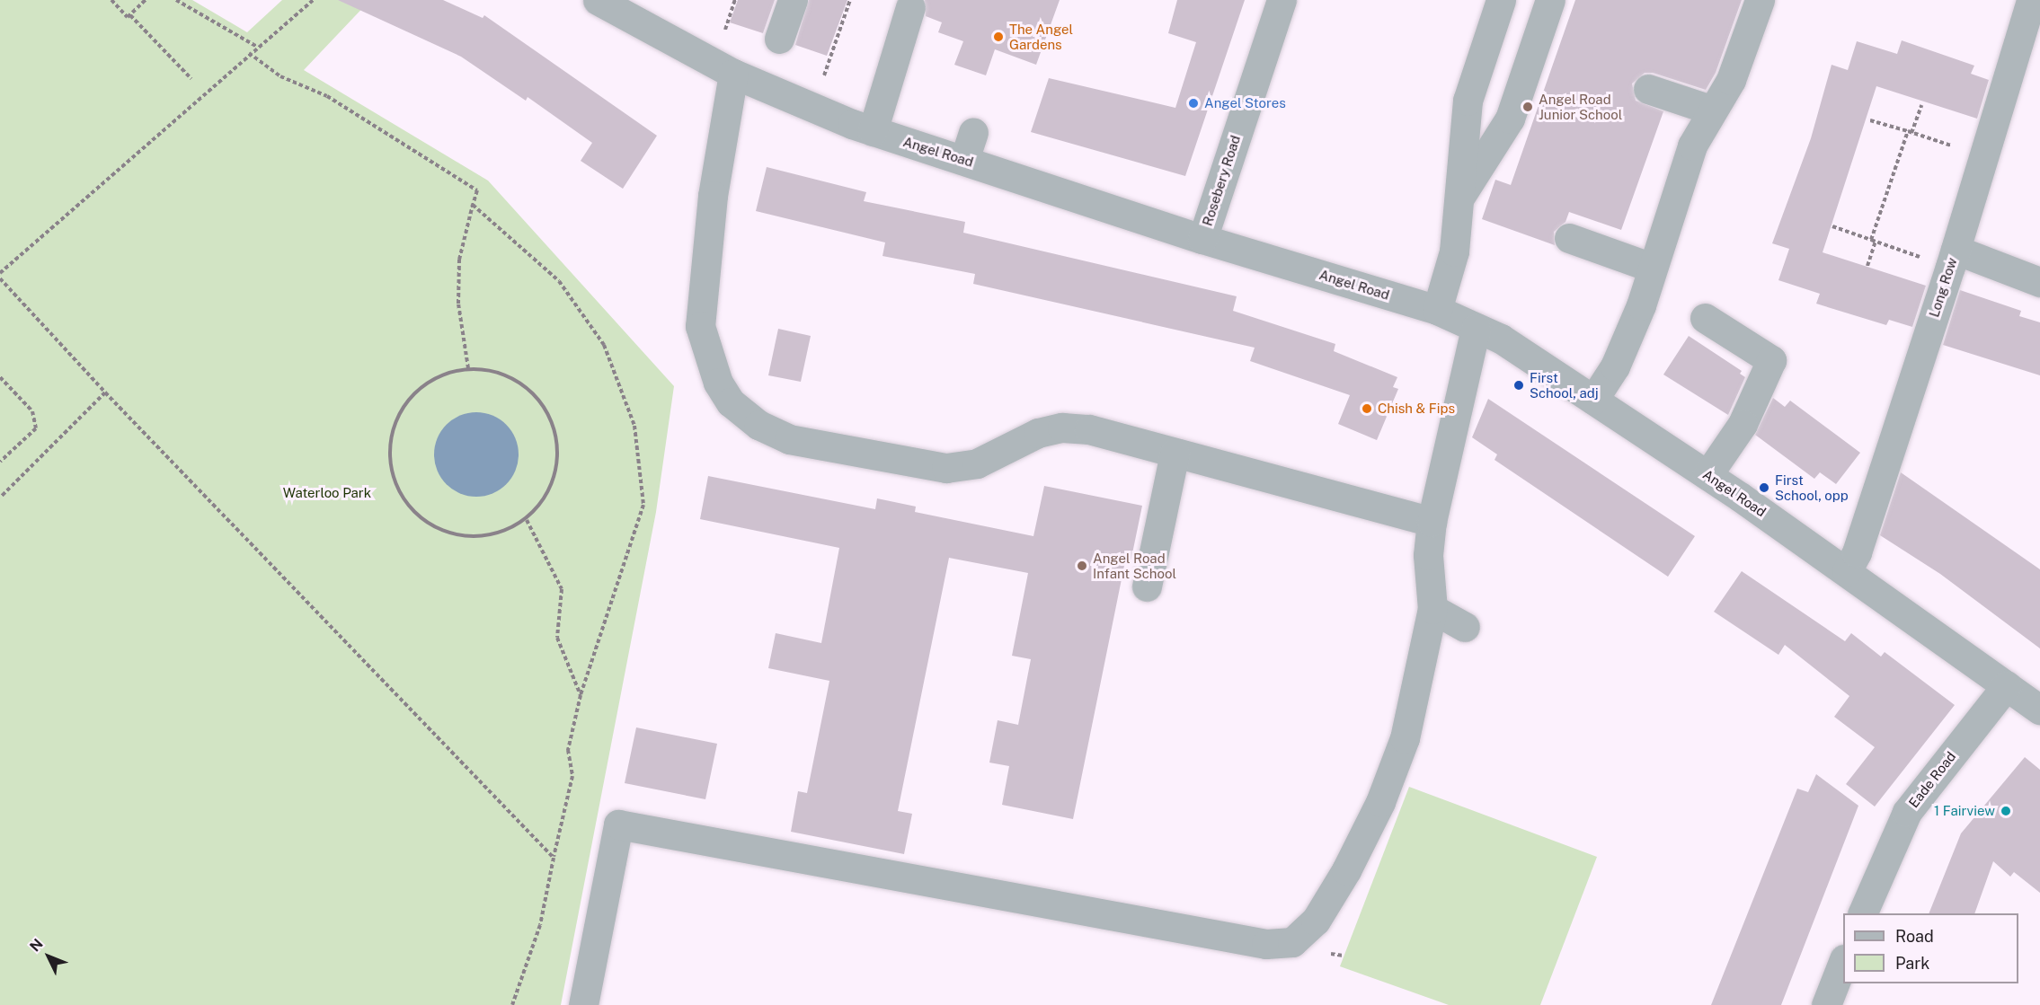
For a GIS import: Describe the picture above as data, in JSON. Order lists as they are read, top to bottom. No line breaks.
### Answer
{"streets":{"street":["Angel Road","Rosebery Road","Long Row","Eade Road"]},"crossings":[["Angel Road","Rosebery Road"],["Angel Road","Long Row"],["Angel Road","Eade Road"]],"parks":["Waterloo Park"],"places":["The Angel Gardens","Angel Stores","Angel Road Junior School","First School, adj","Chish & Fips","First School, opp","Angel Road Infant School","1 Fairview"],"legend":["Road","Park"],"north":"top left"}
